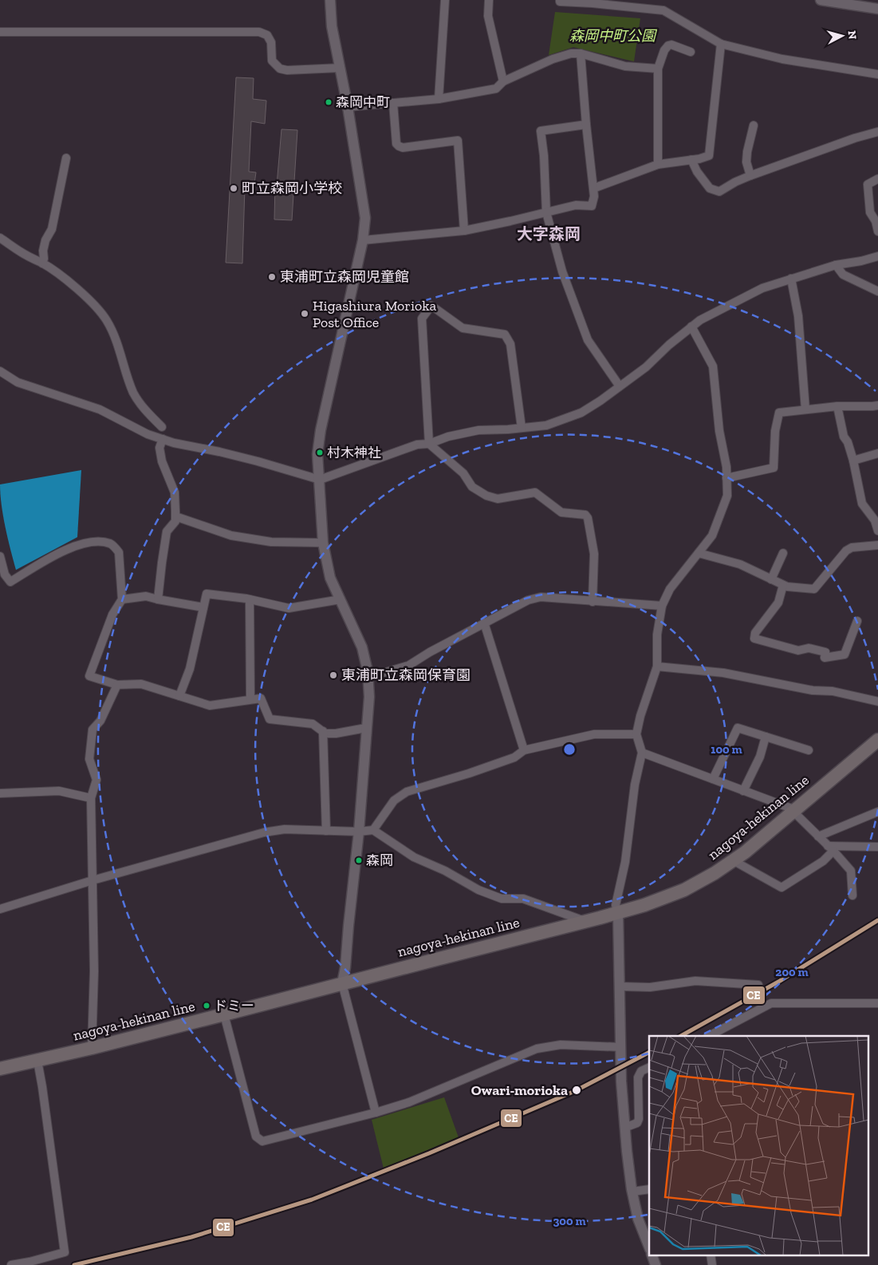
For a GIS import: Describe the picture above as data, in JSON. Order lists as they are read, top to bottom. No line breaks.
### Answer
{"streets":{"main road":["nagoya-hekinan line"]},"districts":["大字森岡"],"parks":["森岡中町公園"],"places":["森岡中町","町立森岡小学校","東浦町立森岡児童館","Higashiura Morioka Post Office","村木神社","東浦町立森岡保育園","森岡","ドミー","Owari-morioka"],"lines":["transit line CE"],"north":"right","rings":["100 m","200 m","300 m"]}
